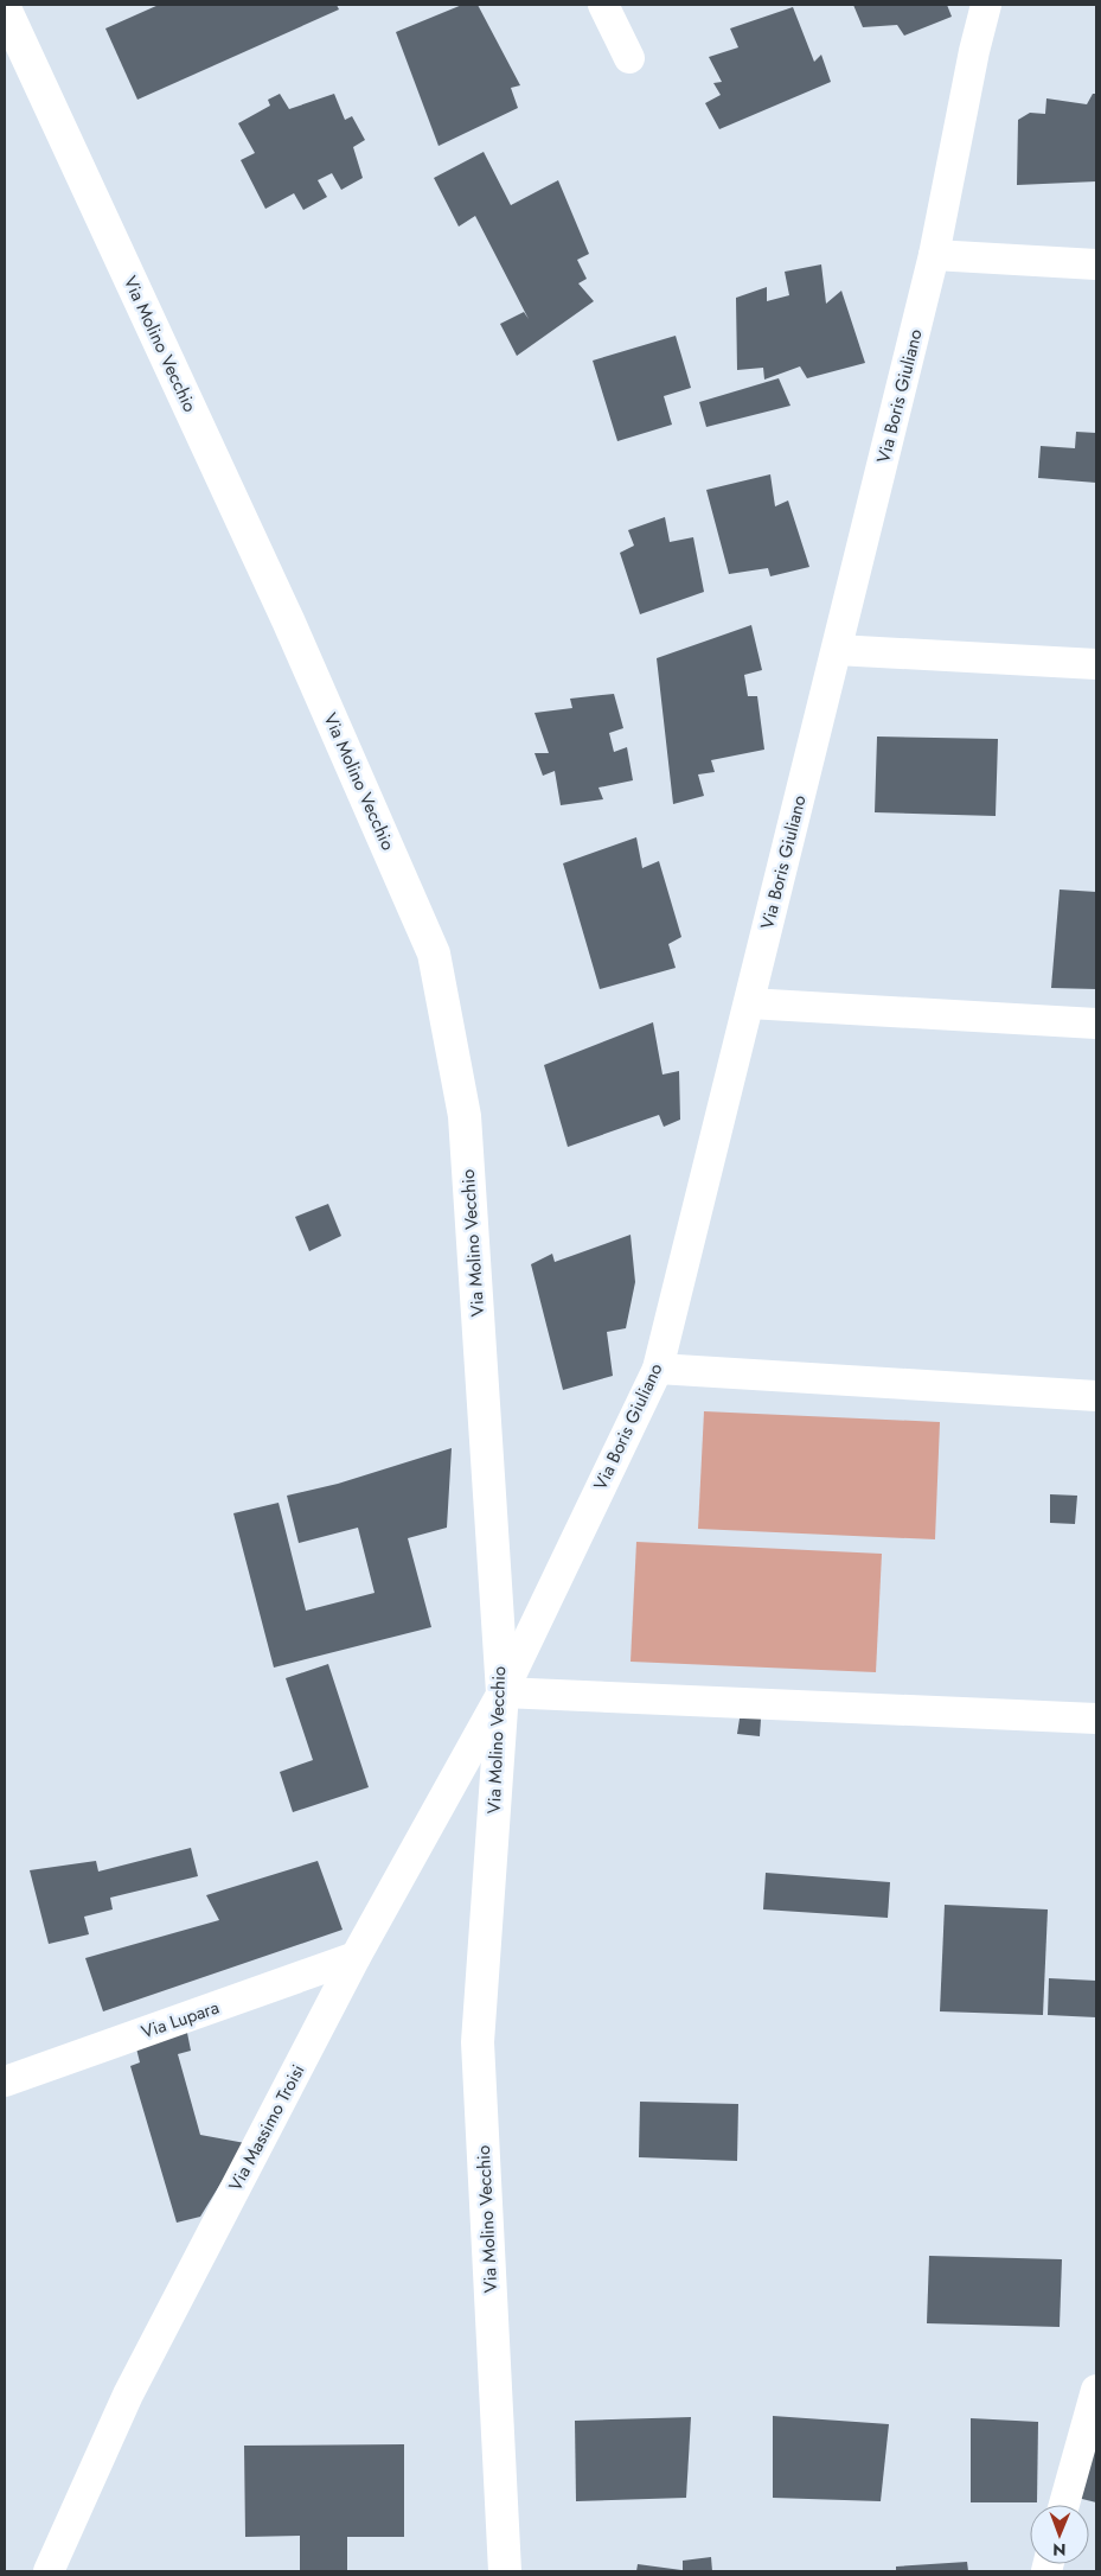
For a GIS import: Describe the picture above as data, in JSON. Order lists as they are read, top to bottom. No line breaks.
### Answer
{"streets":{"street":["Via Molino Vecchio","Via Boris Giuliano","Via Lupara","Via Massimo Troisi"]},"crossings":[["Via Molino Vecchio","Via Boris Giuliano"],["Via Molino Vecchio","Via Massimo Troisi"],["Via Boris Giuliano","Via Massimo Troisi"],["Via Lupara","Via Massimo Troisi"]],"north":"bottom"}
